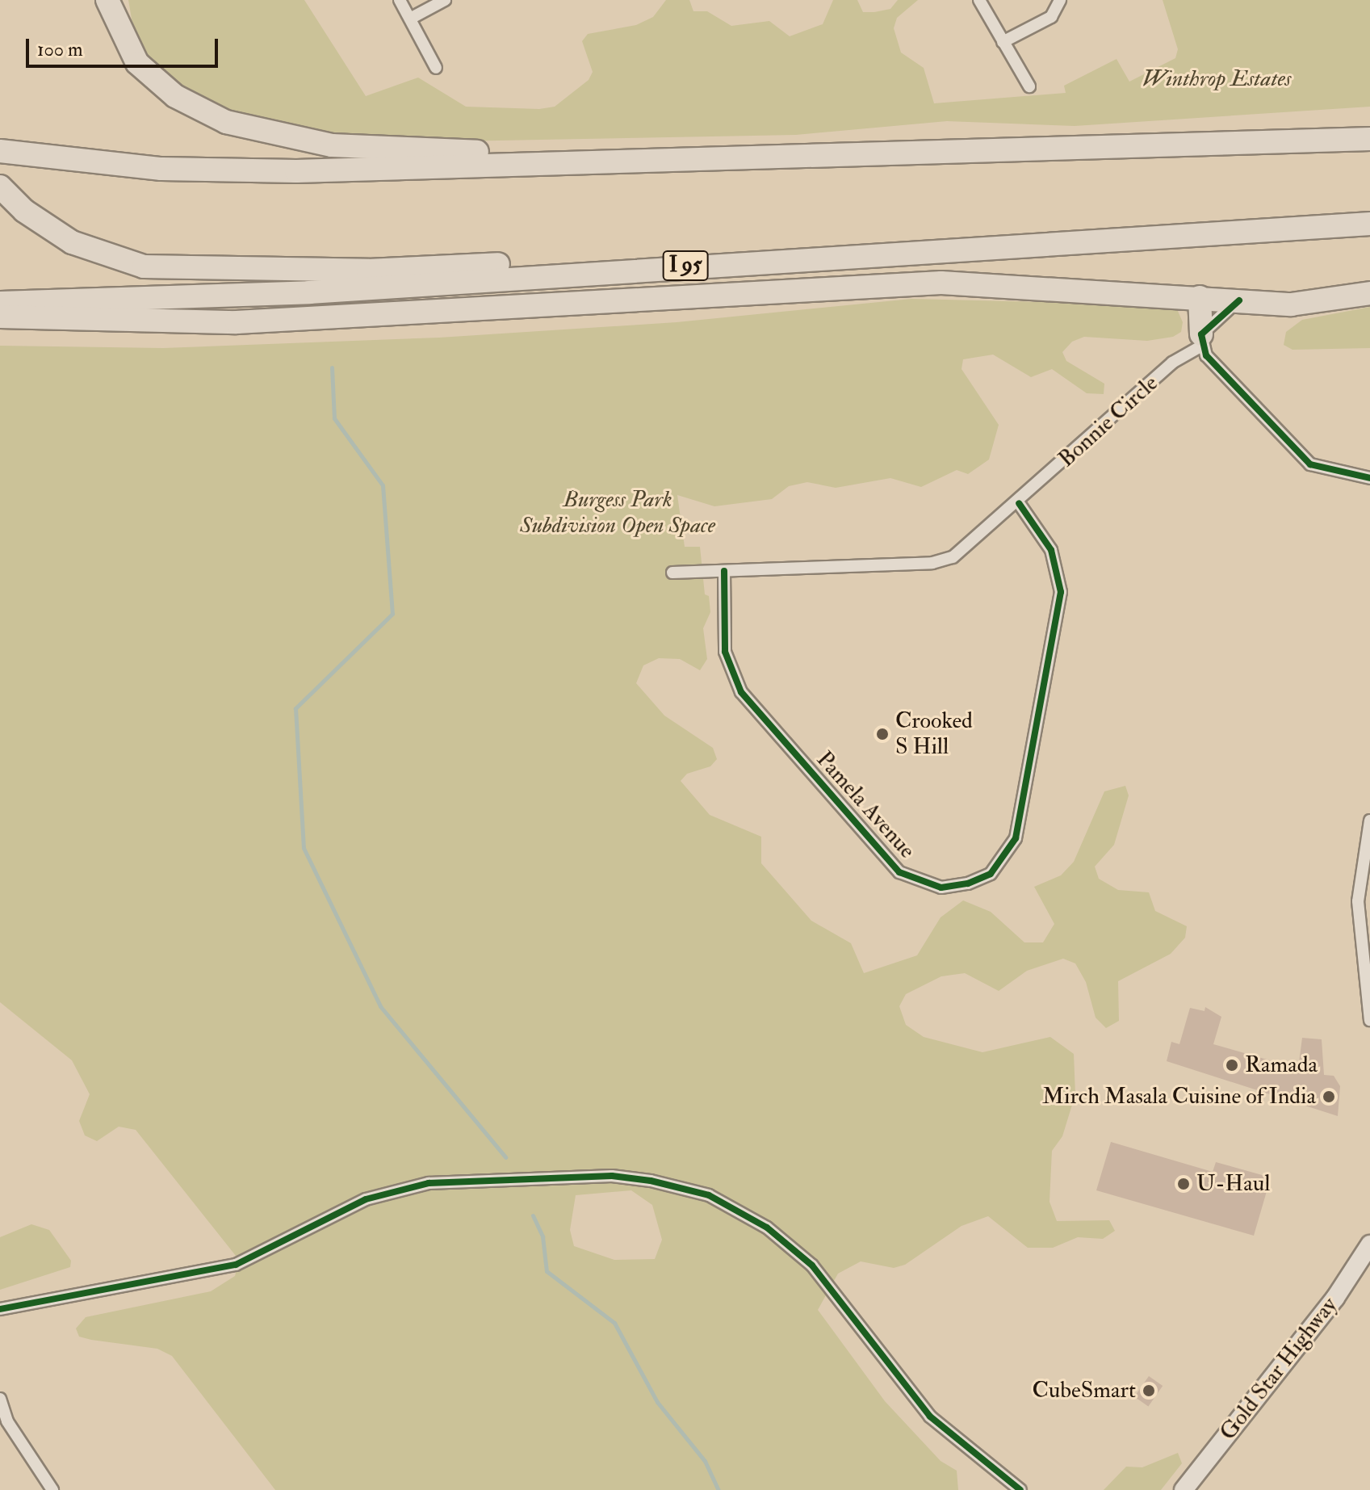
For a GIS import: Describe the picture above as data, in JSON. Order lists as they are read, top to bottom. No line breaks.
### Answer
{"streets":{"highway":["I 95"],"main road":["Gold Star Highway"],"street":["Bonnie Circle","Pamela Avenue"]},"crossings":[["Bonnie Circle","Pamela Avenue"]],"parks":["Winthrop Estates","Burgess Park Subdivision Open Space"],"places":["Crooked S Hill","Ramada","Mirch Masala Cuisine of India","U-Haul","CubeSmart"],"scale_bar":"100 m"}
